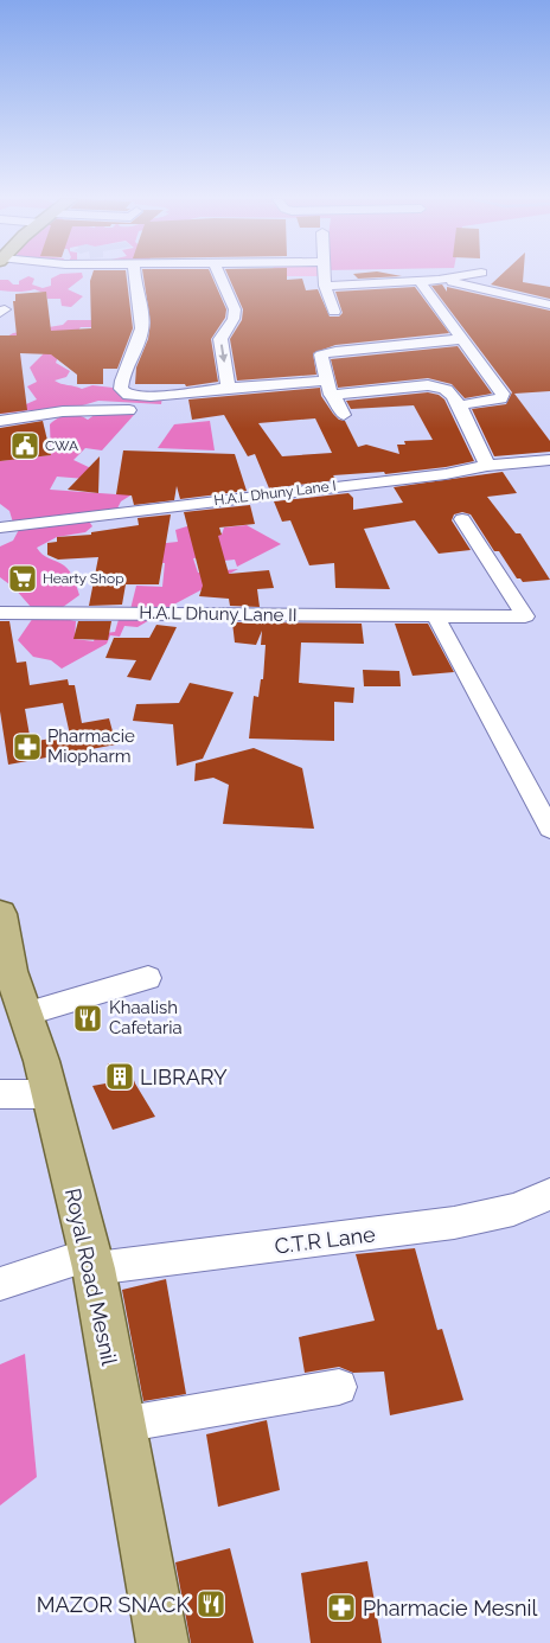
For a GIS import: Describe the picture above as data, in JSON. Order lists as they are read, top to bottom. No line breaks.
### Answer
{"streets":{"main road":["Royal Road Mesnil"],"street":["H.A.L Dhuny Lane I","H.A.L Dhuny Lane II","C.T.R Lane"]},"crossings":[["C.T.R Lane","Royal Road Mesnil"]],"places":{"public building":["CWA"],"supermarket":["Hearty Shop"],"pharmacy":["Pharmacie Miopharm","Pharmacie Mesnil"],"restaurant":["Khaalish Cafetaria","MAZOR SNACK"],"building":["LIBRARY"]}}
